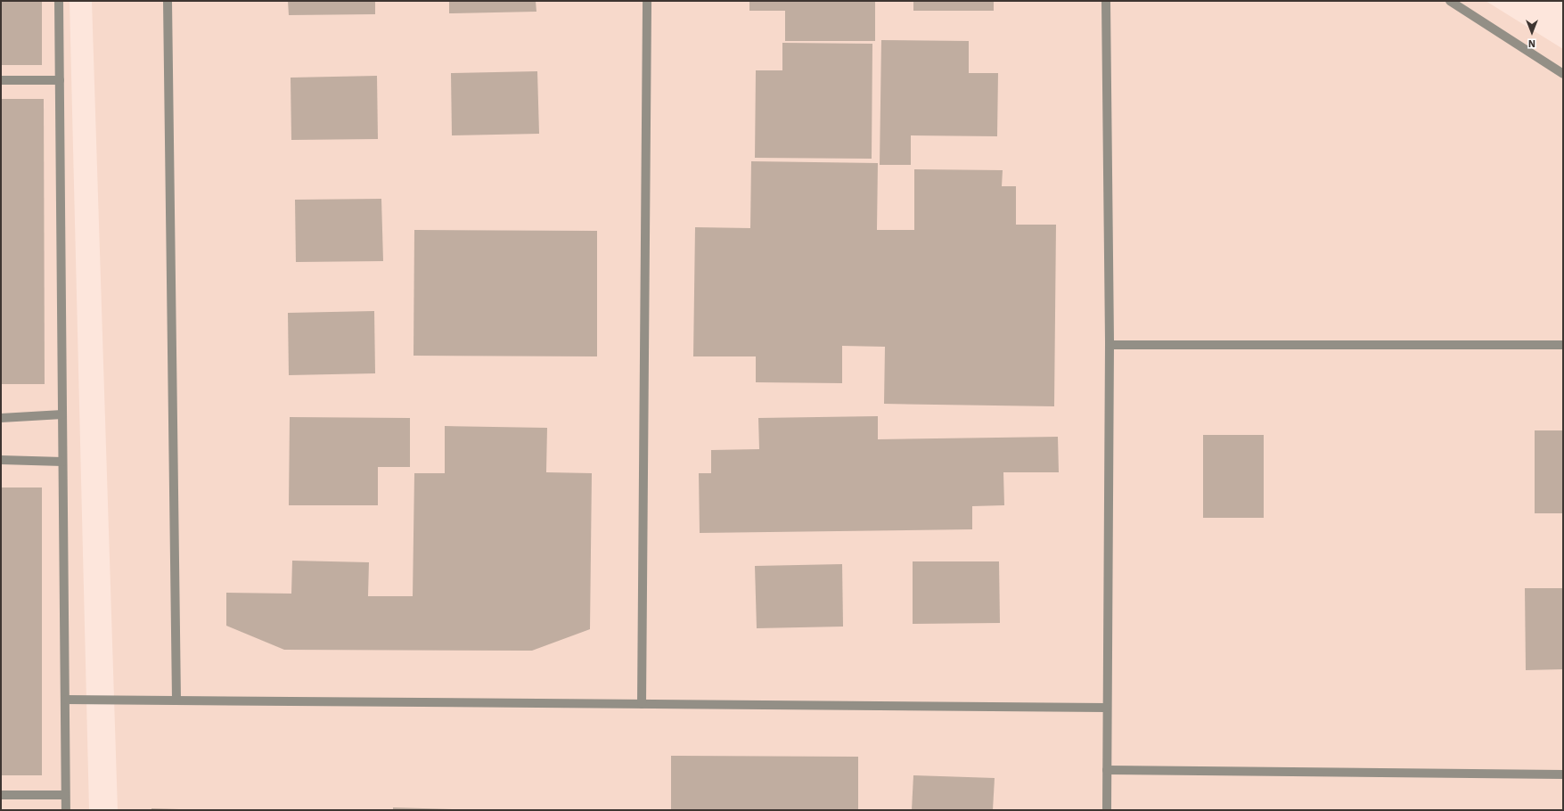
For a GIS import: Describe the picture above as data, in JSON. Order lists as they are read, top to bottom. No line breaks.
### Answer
{"north":"bottom"}
